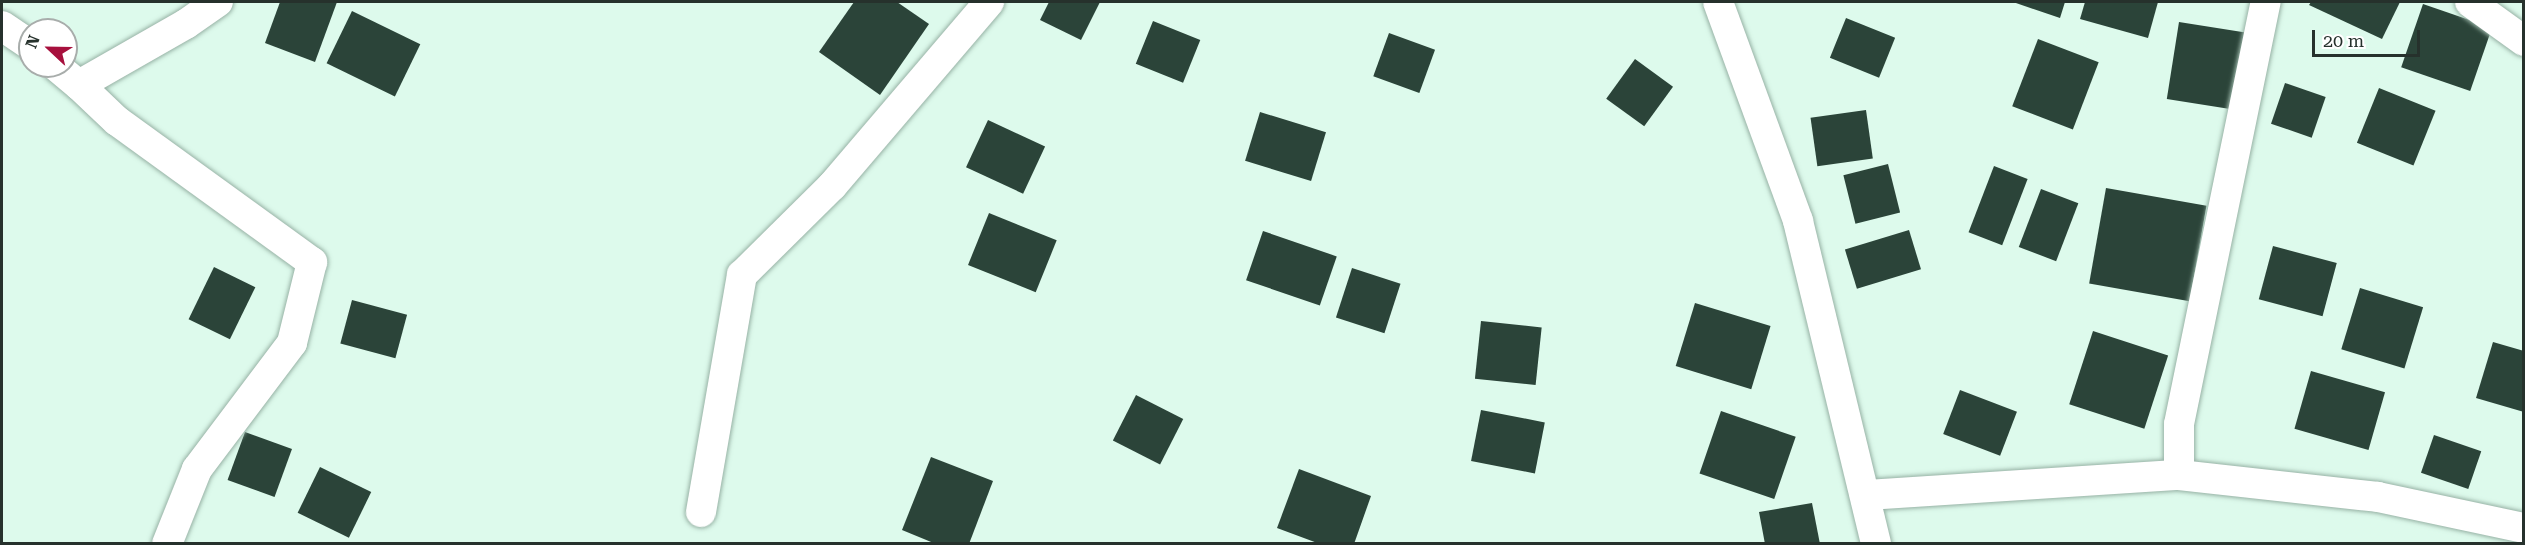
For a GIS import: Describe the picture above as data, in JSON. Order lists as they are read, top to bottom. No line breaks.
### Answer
{"scale_bar":"20 m","north":"left"}
